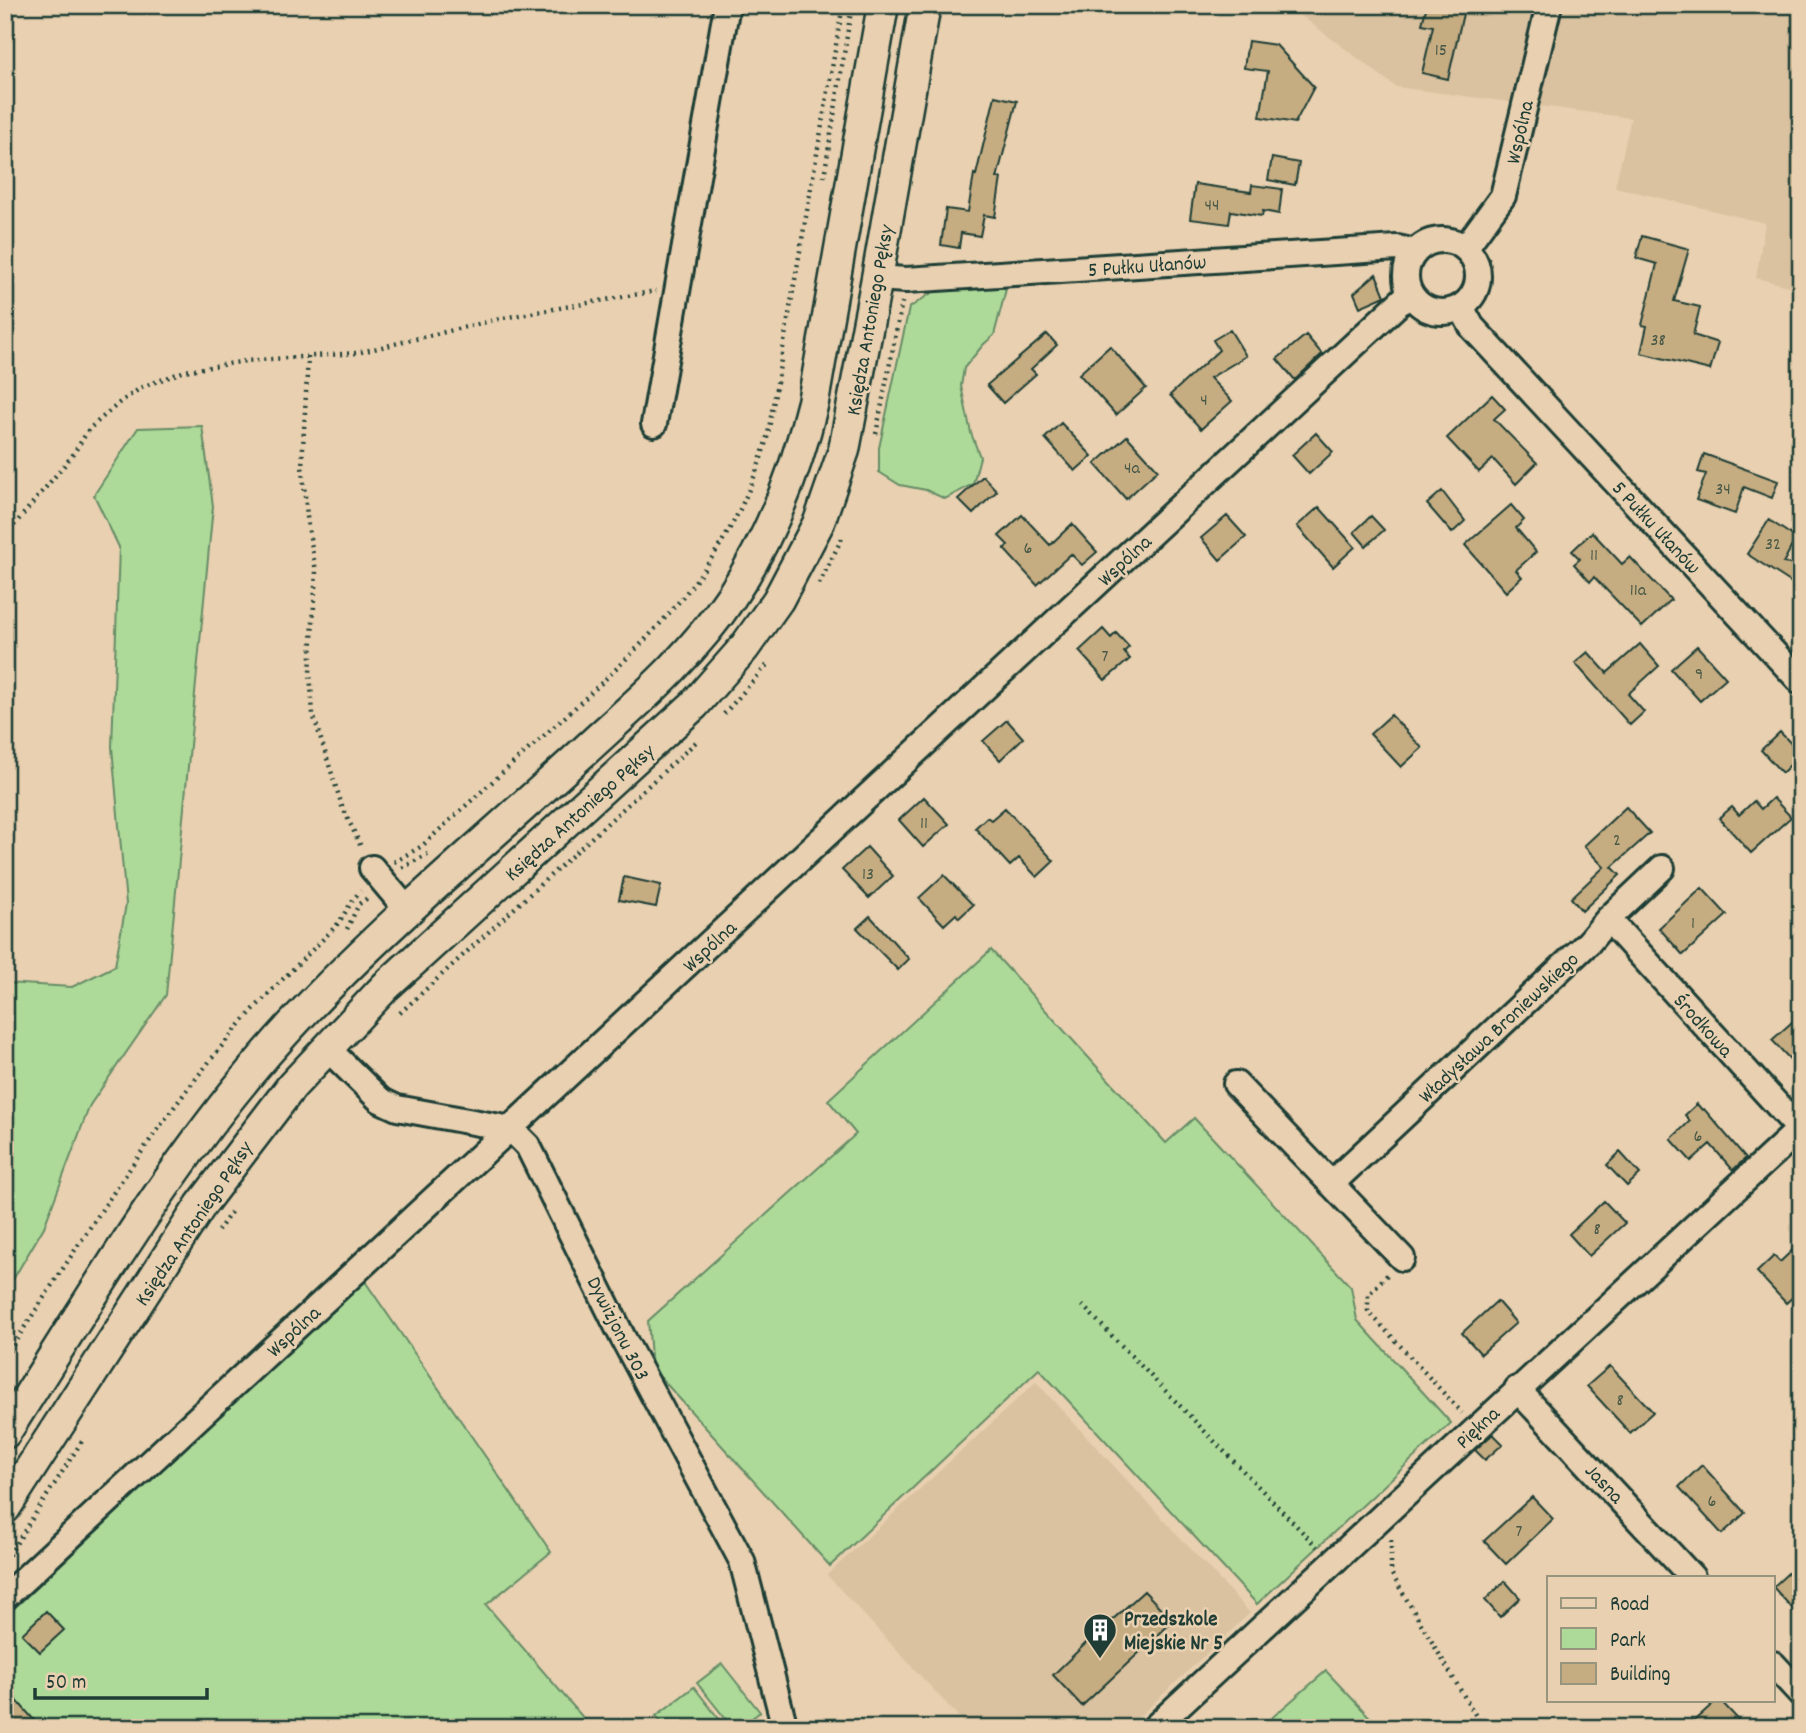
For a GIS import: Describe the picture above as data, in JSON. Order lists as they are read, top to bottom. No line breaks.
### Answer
{"streets":{"main road":["Księdza Antoniego Pęksy"],"street":["Wspólna","5 Pułku Ułanów","Środkowa","Władysława Broniewskiego","Dywizjonu 303","Piękna","Jasna"]},"crossings":[["Wspólna","5 Pułku Ułanów"],["Wspólna","Dywizjonu 303"],["5 Pułku Ułanów","Księdza Antoniego Pęksy"],["Środkowa","Władysława Broniewskiego"],["Środkowa","Piękna"],["Piękna","Jasna"]],"places":{"building":["Przedszkole Miejskie Nr 5"]},"house_numbers":["15","44","38","4","4a","34","32","6","11","11a","7","9","11","2","13","1","6","8","8","6","7"],"legend":["Road","Park","Building"],"scale_bar":"50 m"}
